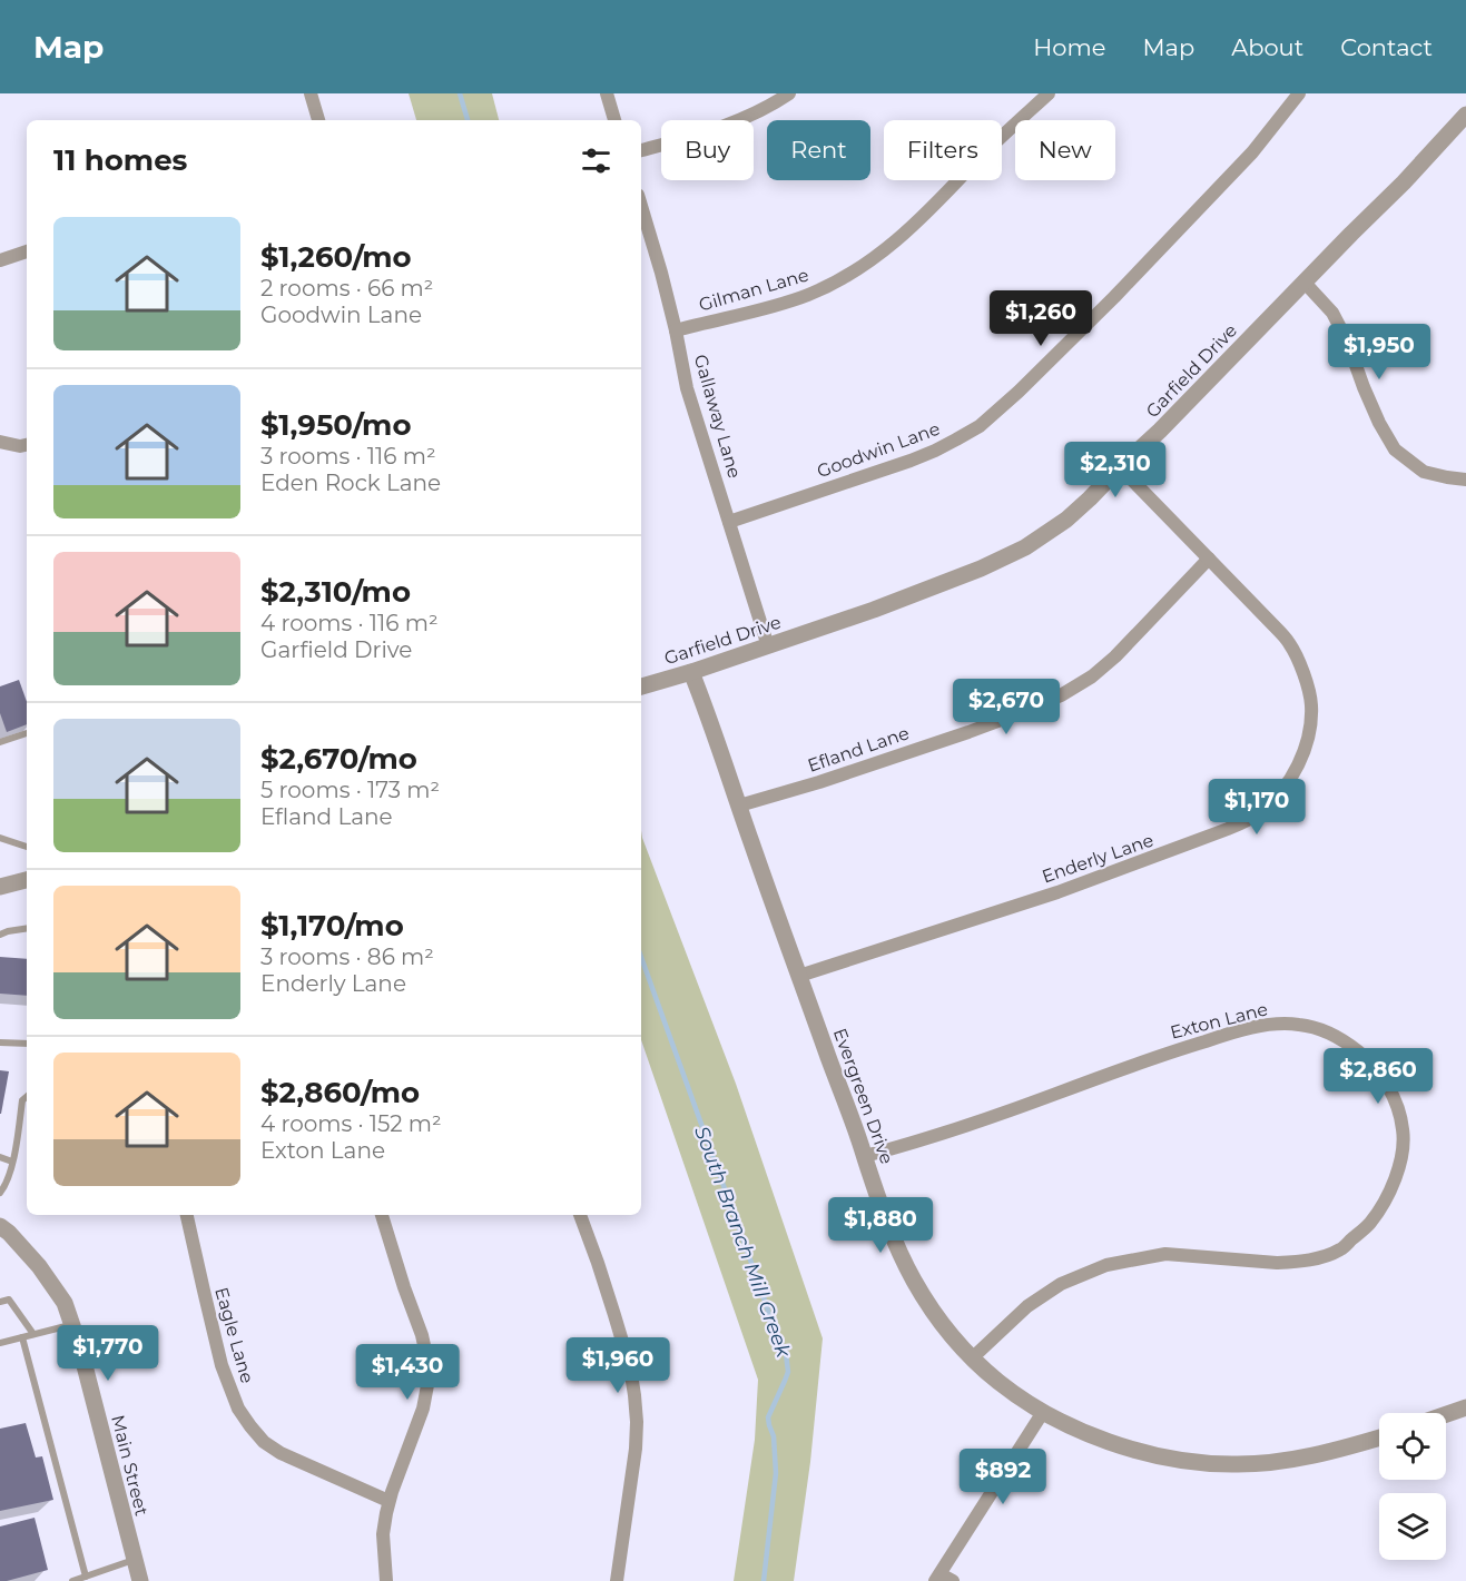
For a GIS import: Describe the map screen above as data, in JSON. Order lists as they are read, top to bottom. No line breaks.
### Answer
{"streets":{"street":["Gilman Lane","Garfield Drive","Gallaway Lane","Goodwin Lane","Efland Lane","Enderly Lane","Exton Lane","Evergreen Drive","Eagle Lane","Main Street"]},"crossings":[["Gilman Lane","Gallaway Lane"],["Garfield Drive","Gallaway Lane"],["Garfield Drive","Enderly Lane"],["Garfield Drive","Evergreen Drive"],["Gallaway Lane","Goodwin Lane"],["Efland Lane","Enderly Lane"],["Efland Lane","Evergreen Drive"],["Enderly Lane","Evergreen Drive"],["Exton Lane","Evergreen Drive"]],"water":["South Branch Mill Creek"],"page":{"header":"Map","nav":["Home","Map","About","Contact"],"chip":["Buy","Rent","Filters","New"],"heading":"11 homes","list":[{"name":"$1,260/mo","note":"2 rooms · 66 m² · Goodwin Lane"},{"name":"$1,950/mo","note":"3 rooms · 116 m² · Eden Rock Lane"},{"name":"$2,310/mo","note":"4 rooms · 116 m² · Garfield Drive"},{"name":"$2,670/mo","note":"5 rooms · 173 m² · Efland Lane"},{"name":"$1,170/mo","note":"3 rooms · 86 m² · Enderly Lane"},{"name":"$2,860/mo","note":"4 rooms · 152 m² · Exton Lane"}],"price":["$1,260","$1,950","$2,310","$2,670","$1,170","$2,860","$1,880","$1,770","$1,960","$1,430","$892"]}}
